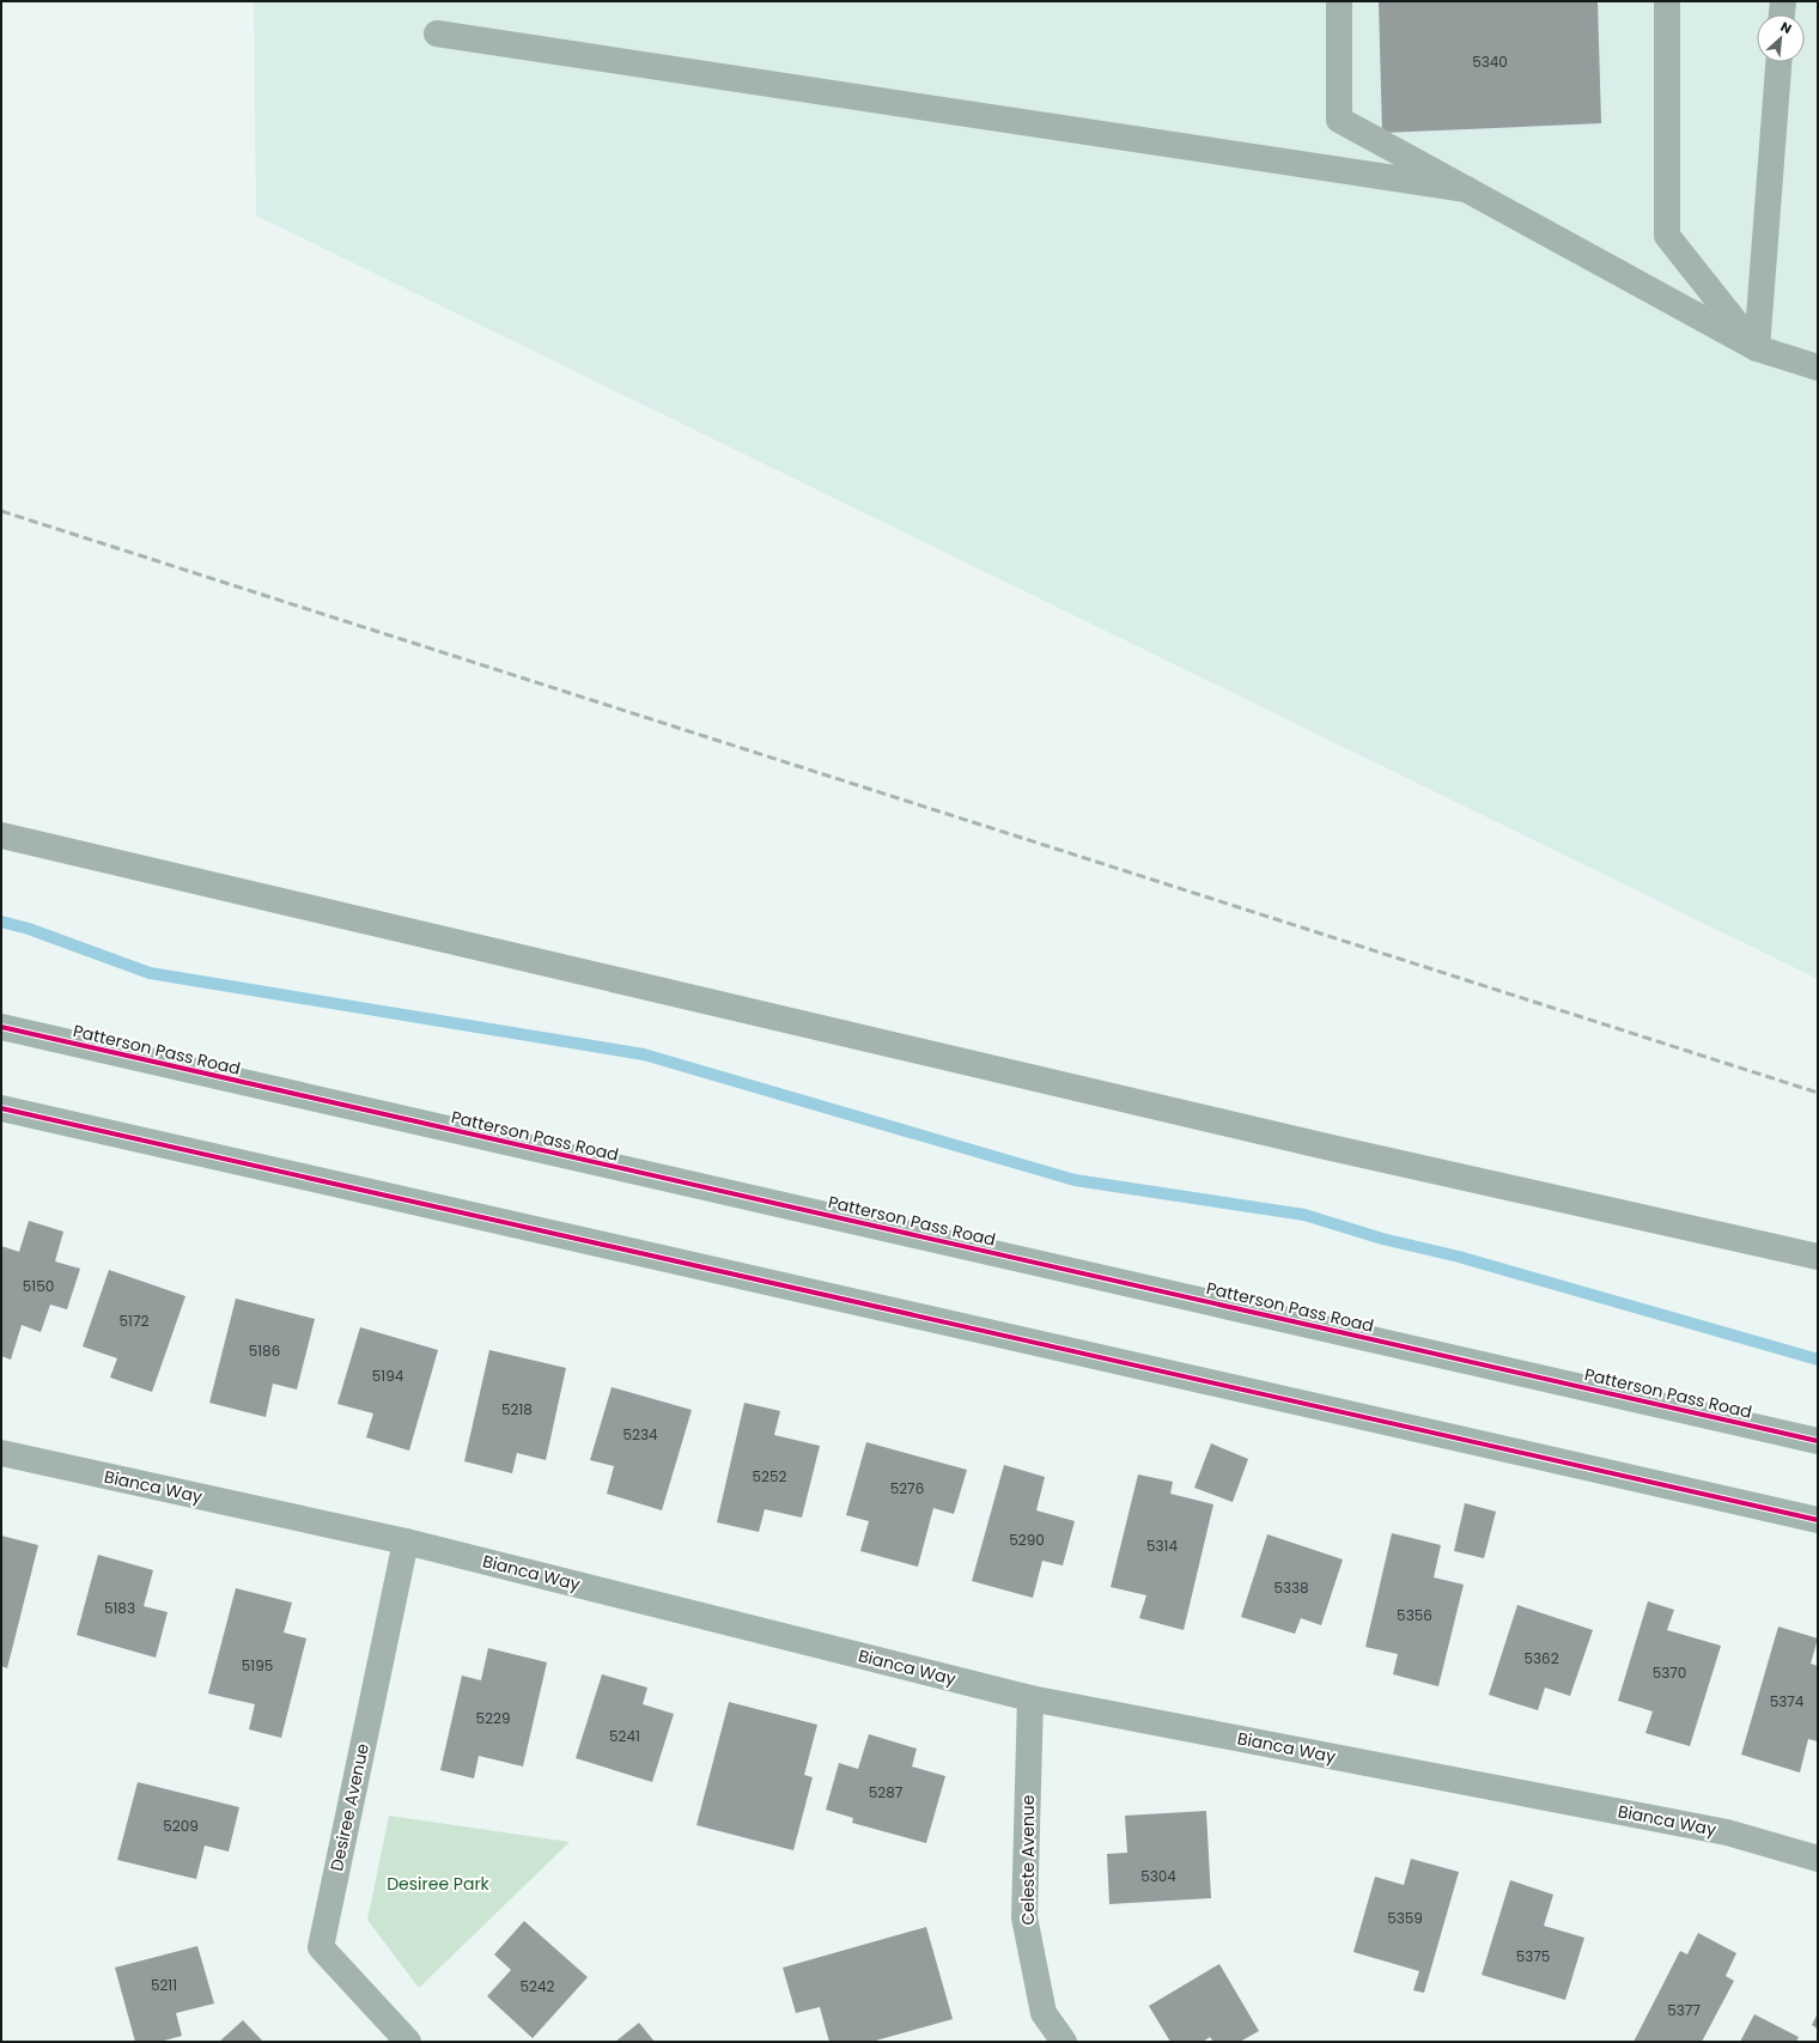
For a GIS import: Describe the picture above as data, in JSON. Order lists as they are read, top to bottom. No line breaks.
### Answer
{"streets":{"main road":["Patterson Pass Road"],"street":["Bianca Way","Desiree Avenue","Celeste Avenue"]},"crossings":[["Bianca Way","Desiree Avenue"],["Bianca Way","Celeste Avenue"]],"parks":["Desiree Park"],"house_numbers":["5340","5150","5172","5186","5194","5218","5234","5252","5276","5290","5314","5338","5183","5356","5362","5195","5370","5374","5229","5241","5287","5209","5304","5359","5375","5211","5242","5377"],"north":"top right"}
